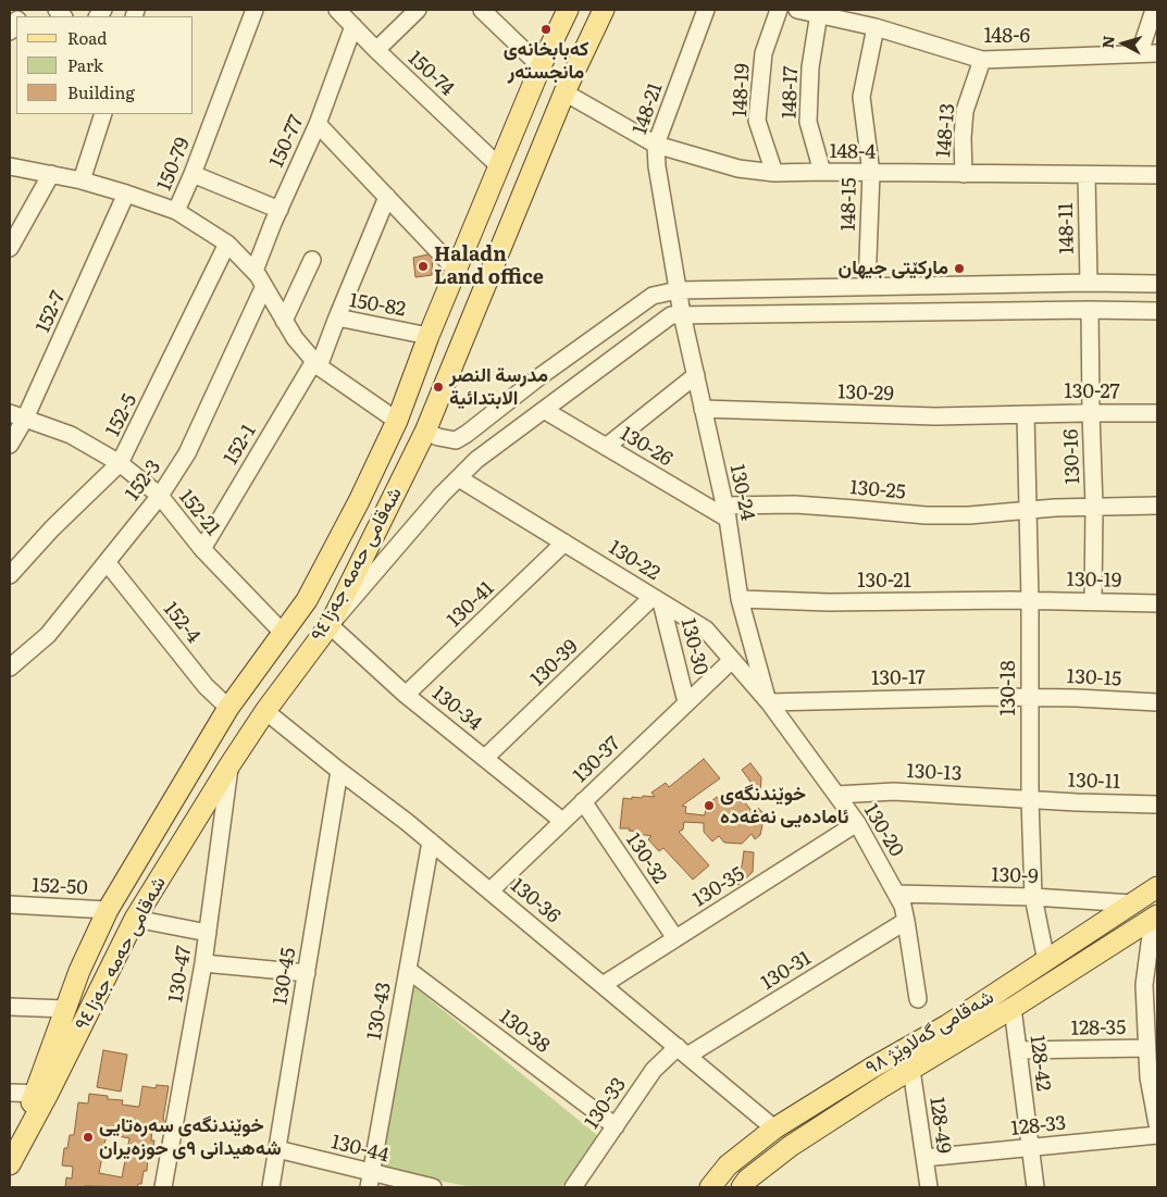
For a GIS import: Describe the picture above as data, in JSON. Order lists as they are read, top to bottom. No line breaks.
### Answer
{"streets":{"main road":["شەقامی حەمە جەزا ٩٤","شەقامی گەلاوێژ ٩٨"],"street":["148-6","150-74","148-19","148-17","148-21","148-13","150-77","148-4","150-79","148-15","148-11","150-82","152-7","130-27","130-29","152-5","152-1","130-26","130-16","152-3","130-25","130-24","152-21","130-22","130-19","130-21","130-41","152-4","130-30","130-39","130-17","130-15","130-18","130-34","130-37","130-13","130-11","130-20","130-32","130-9","152-50","130-35","130-36","130-31","130-47","130-45","130-43","128-35","130-38","128-42","130-33","128-49","128-33","130-44"]},"crossings":[["148-6","148-17"],["148-6","148-13"],["148-6","148-15"],["150-74","150-77"],["150-74","شەقامی حەمە جەزا ٩٤"],["148-19","148-4"],["148-17","148-4"],["148-21","148-4"],["148-21","130-24"],["148-13","148-4"],["148-4","148-15"],["148-4","148-11"],["148-4","شەقامی حەمە جەزا ٩٤"],["150-82","152-1"],["150-82","شەقامی حەمە جەزا ٩٤"],["152-7","152-21"],["130-27","130-29"],["130-27","130-16"],["130-27","130-18"],["130-29","130-24"],["130-29","130-18"],["152-5","152-21"],["152-1","152-21"],["130-26","130-25"],["130-26","130-24"],["130-16","130-25"],["130-16","130-19"],["152-3","152-21"],["152-3","152-4"],["130-25","130-24"],["130-25","130-18"],["130-24","130-22"],["130-24","130-21"],["130-24","130-17"],["130-24","130-20"],["152-21","شەقامی حەمە جەزا ٩٤"],["130-22","130-41"],["130-22","130-30"],["130-22","130-39"],["130-22","130-17"],["130-22","130-37"],["130-22","130-20"],["شەقامی حەمە جەزا ٩٤","152-4"],["شەقامی حەمە جەزا ٩٤","130-34"],["شەقامی حەمە جەزا ٩٤","152-50"],["شەقامی حەمە جەزا ٩٤","130-36"],["شەقامی حەمە جەزا ٩٤","130-47"],["130-19","130-21"],["130-19","130-18"],["130-21","130-18"],["130-41","130-34"],["130-30","130-39"],["130-30","130-37"],["130-39","130-34"],["130-17","130-15"],["130-17","130-18"],["130-17","130-20"],["130-15","130-18"],["130-18","130-13"],["130-18","130-11"],["130-18","130-9"],["130-18","شەقامی گەلاوێژ ٩٨"],["130-34","130-37"],["130-37","130-32"],["130-37","130-36"],["130-13","130-11"],["130-13","130-20"],["130-20","130-9"],["130-20","130-35"],["130-20","130-31"],["130-32","130-35"],["130-9","شەقامی گەلاوێژ ٩٨"],["130-35","130-36"],["130-36","130-31"],["130-36","130-45"],["130-36","130-43"],["130-36","شەقامی گەلاوێژ ٩٨"],["130-36","130-33"],["130-31","130-33"],["130-45","130-44"],["130-43","130-38"],["130-43","130-44"],["128-35","128-42"],["130-38","130-33"],["شەقامی گەلاوێژ ٩٨","128-42"],["شەقامی گەلاوێژ ٩٨","128-49"],["128-42","128-33"],["128-49","128-33"]],"places":["کەبابخانەی مانجستەر","Haladn Land office","ماركێتی جیھان","مدرسة النصر الابتدائية","خوێندنگەی ئامادەیی نەغەدە","خوێندنگەی سەرەتایی شەهیدانی ٩ی حوزەیران"],"legend":["Road","Park","Building"],"north":"left"}
